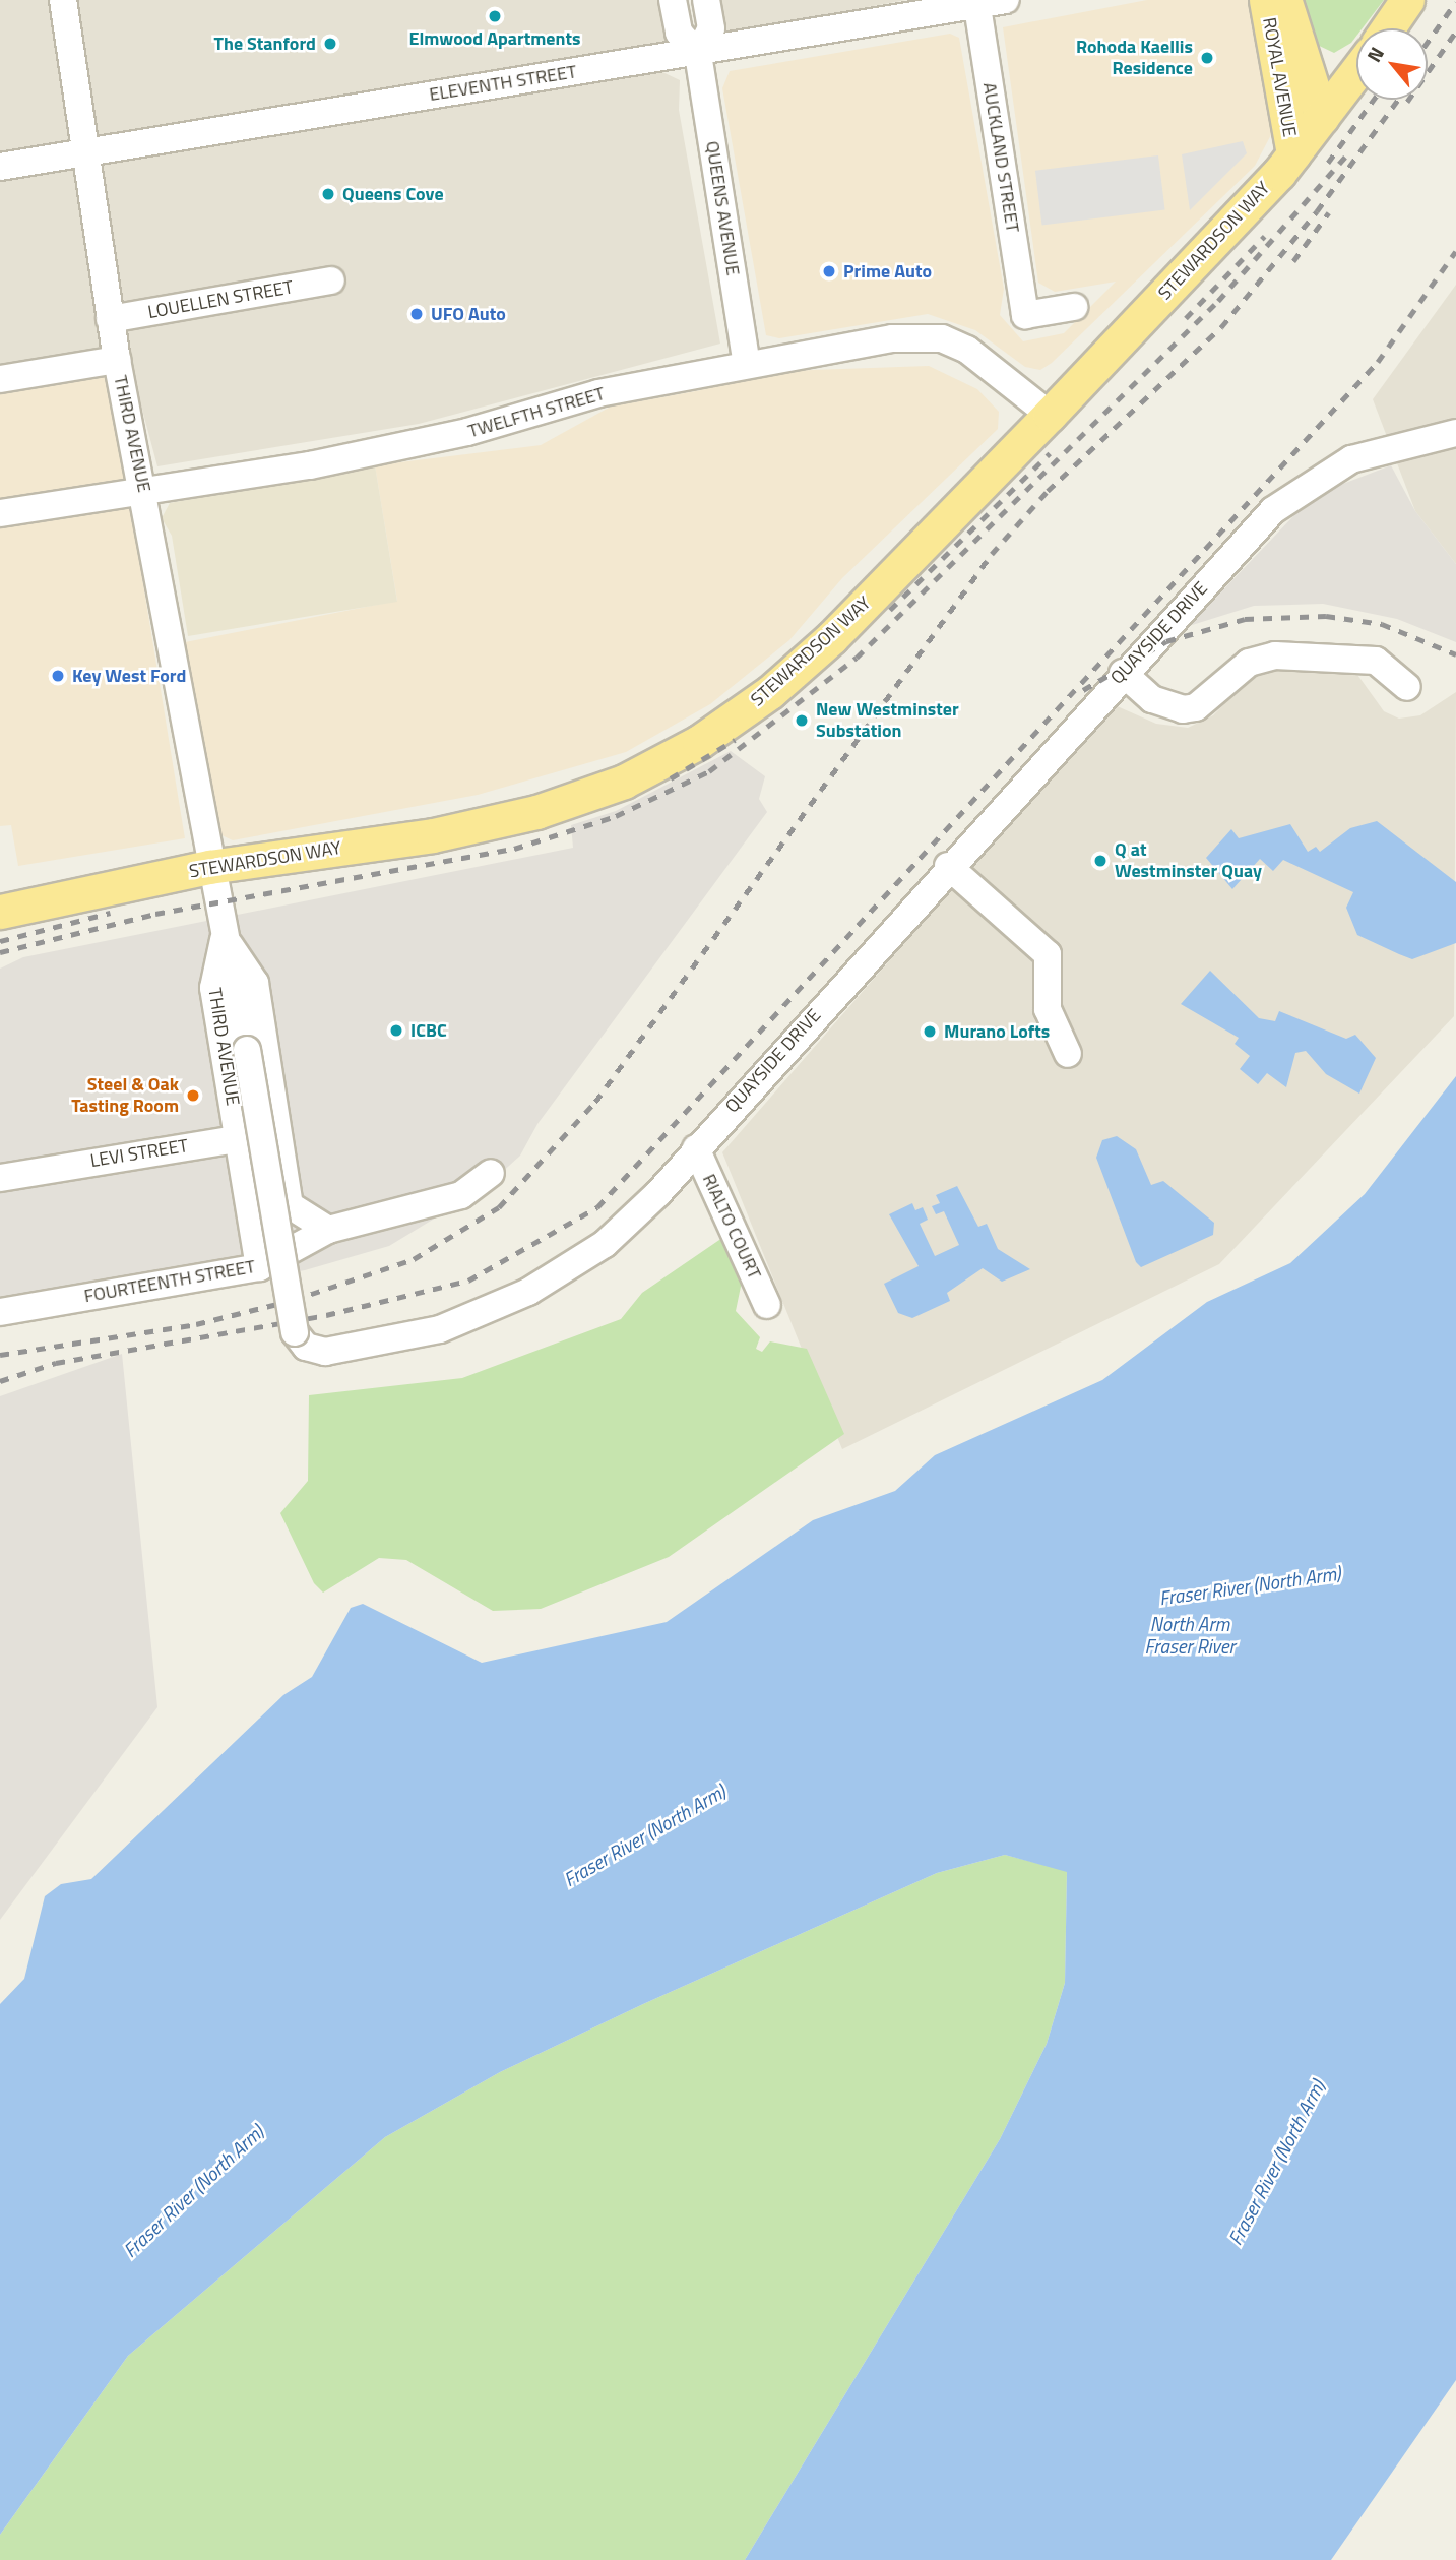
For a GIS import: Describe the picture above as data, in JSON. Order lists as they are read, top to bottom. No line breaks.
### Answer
{"streets":{"main road":["ROYAL AVENUE","STEWARDSON WAY"],"street":["ELEVENTH STREET","AUCKLAND STREET","QUEENS AVENUE","LOUELLEN STREET","TWELFTH STREET","THIRD AVENUE","QUAYSIDE DRIVE","LEVI STREET","RIALTO COURT","FOURTEENTH STREET"]},"crossings":[["ROYAL AVENUE","STEWARDSON WAY"],["ELEVENTH STREET","AUCKLAND STREET"],["ELEVENTH STREET","QUEENS AVENUE"],["ELEVENTH STREET","THIRD AVENUE"],["QUEENS AVENUE","TWELFTH STREET"],["STEWARDSON WAY","TWELFTH STREET"],["STEWARDSON WAY","THIRD AVENUE"],["LOUELLEN STREET","THIRD AVENUE"],["TWELFTH STREET","THIRD AVENUE"],["THIRD AVENUE","QUAYSIDE DRIVE"],["THIRD AVENUE","LEVI STREET"],["THIRD AVENUE","FOURTEENTH STREET"],["QUAYSIDE DRIVE","RIALTO COURT"]],"water":["Fraser River (North Arm)","North Arm Fraser River"],"places":["Elmwood Apartments","The Stanford","Rohoda Kaellis Residence","Queens Cove","Prime Auto","UFO Auto","Key West Ford","New Westminster Substation","Q at Westminster Quay","ICBC","Murano Lofts","Steel & Oak Tasting Room"],"north":"top left"}
